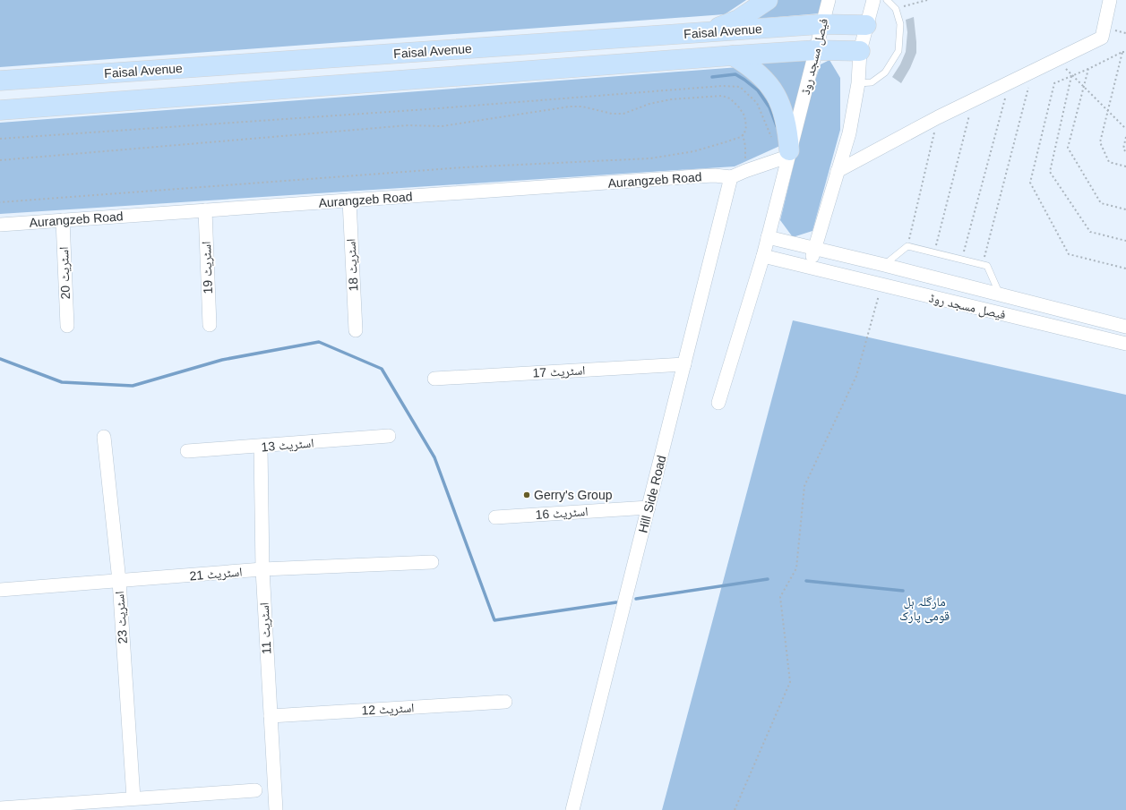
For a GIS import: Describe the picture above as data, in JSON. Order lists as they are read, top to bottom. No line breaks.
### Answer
{"streets":{"main road":["Faisal Avenue"],"street":["فیصل مسجد روڈ","Aurangzeb Road","اسٹریٹ 18","اسٹریٹ 19","اسٹریٹ 20","اسٹریٹ 17","اسٹریٹ 13","Hill Side Road","اسٹریٹ 16","اسٹریٹ 21","اسٹریٹ 23","اسٹریٹ 11","اسٹریٹ 12"]},"crossings":[["Faisal Avenue","فیصل مسجد روڈ"],["Aurangzeb Road","اسٹریٹ 18"],["Aurangzeb Road","اسٹریٹ 19"],["Aurangzeb Road","اسٹریٹ 20"],["Aurangzeb Road","Hill Side Road"],["اسٹریٹ 17","Hill Side Road"],["اسٹریٹ 13","اسٹریٹ 11"],["Hill Side Road","اسٹریٹ 16"],["اسٹریٹ 21","اسٹریٹ 23"],["اسٹریٹ 21","اسٹریٹ 11"],["اسٹریٹ 11","اسٹریٹ 12"]],"parks":["مارگلہ ہل قومی پارک"],"places":["Gerry's Group"]}
